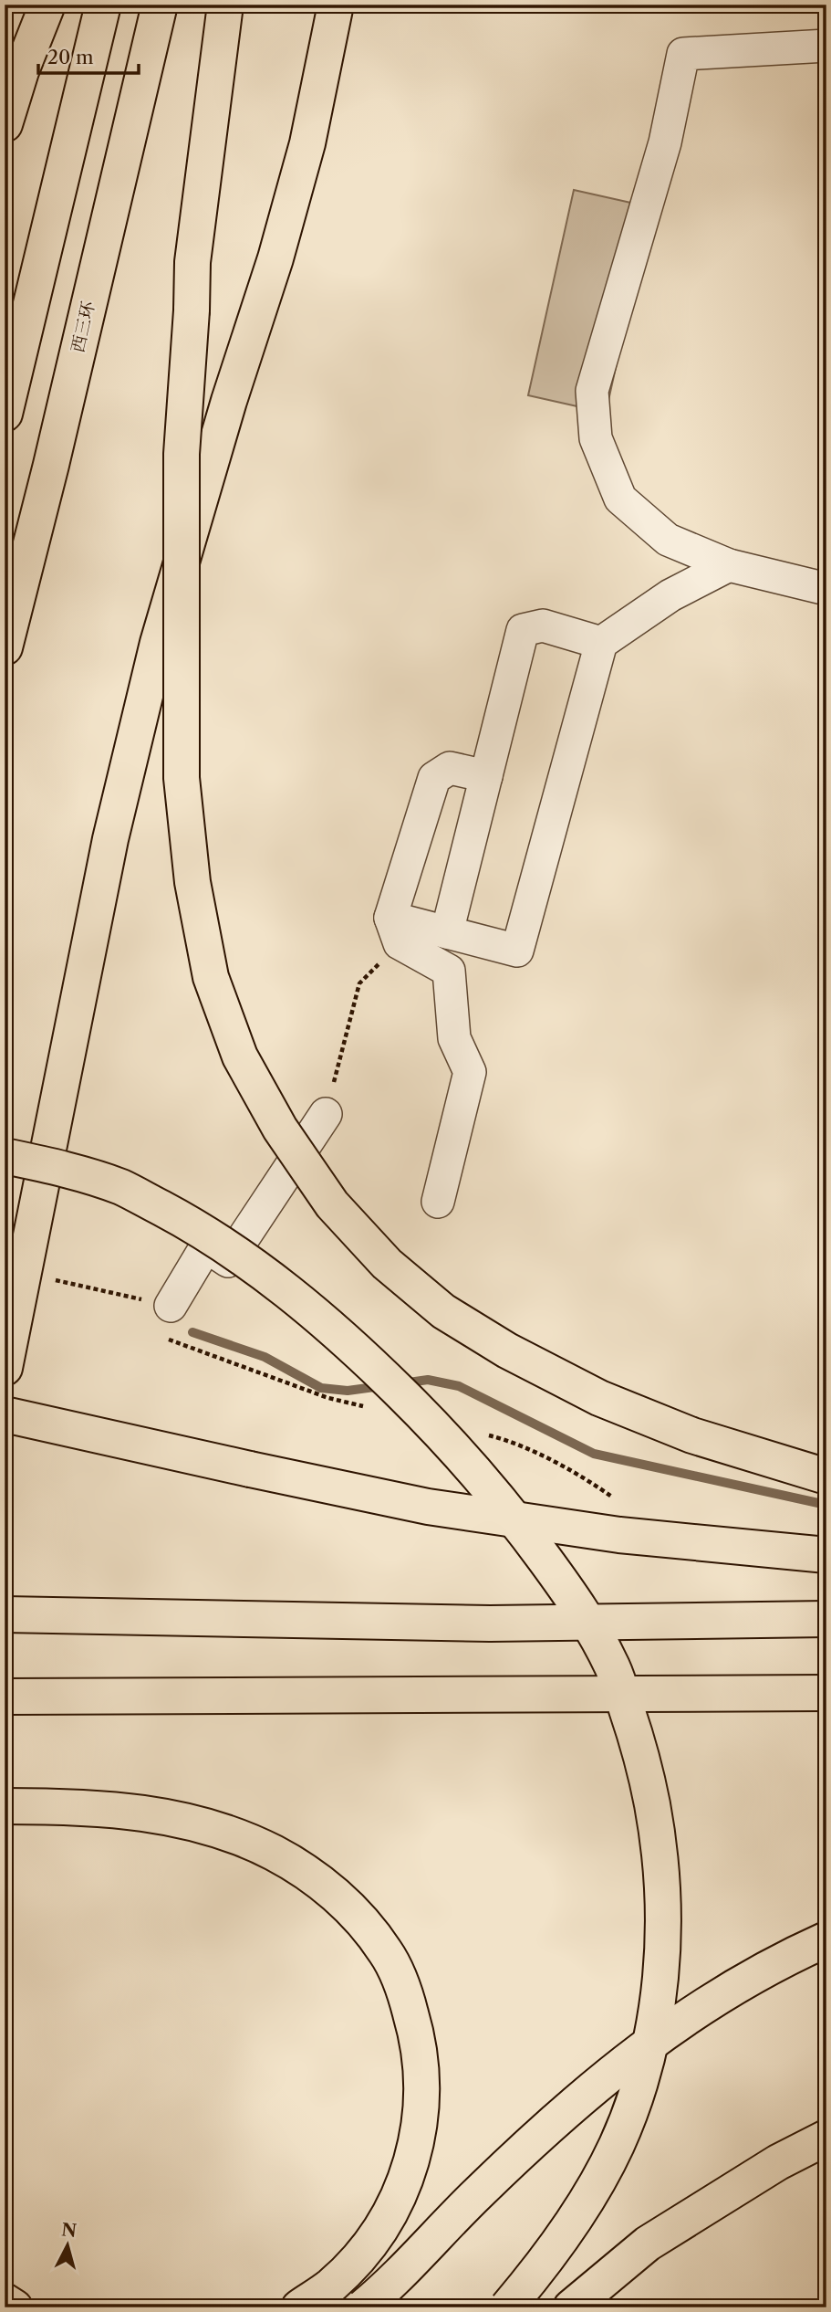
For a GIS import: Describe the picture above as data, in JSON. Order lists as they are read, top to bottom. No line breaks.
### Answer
{"streets":{"main road":["西三环"]},"scale_bar":"20 m","north":"top"}
